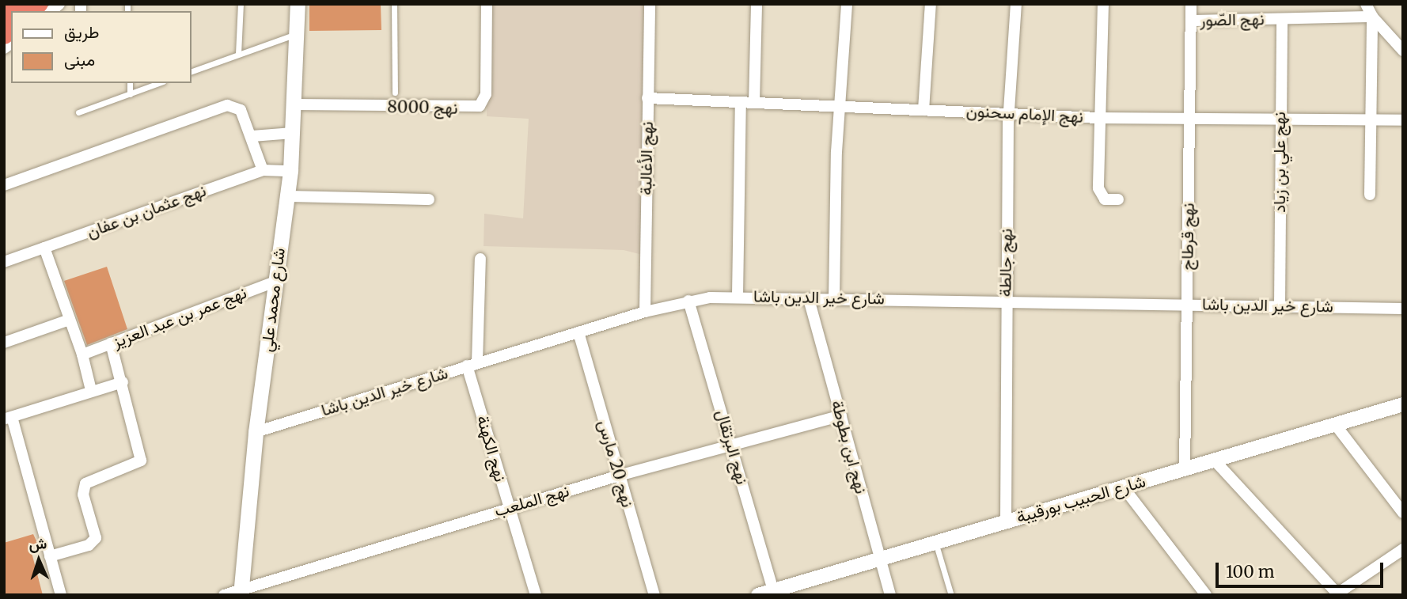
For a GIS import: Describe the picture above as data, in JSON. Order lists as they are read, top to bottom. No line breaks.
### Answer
{"streets":{"main road":["شارع محمد علي"],"street":["نهج الصّور","نهج 8000","نهج الإمام سحنون","نهج الأغالبة","نهج علي بن زياد","نهج عثمان بن عفان","نهج قرطاج","نهج جالطة","شارع خير الدين باشا","نهج عمر بن عبد العزيز","نهج البرتقال","نهج ابن بطوطة","نهج الكهنة","نهج 20 مارس","شارع الحبيب بورقيبة","نهج الملعب"]},"crossings":[["نهج الصّور","نهج علي بن زياد"],["نهج الصّور","نهج قرطاج"],["نهج 8000","شارع محمد علي"],["نهج الإمام سحنون","نهج الأغالبة"],["نهج الإمام سحنون","نهج علي بن زياد"],["نهج الإمام سحنون","نهج قرطاج"],["نهج الإمام سحنون","نهج جالطة"],["نهج الأغالبة","شارع خير الدين باشا"],["نهج علي بن زياد","شارع خير الدين باشا"],["نهج عثمان بن عفان","شارع محمد علي"],["نهج قرطاج","شارع خير الدين باشا"],["نهج قرطاج","شارع الحبيب بورقيبة"],["نهج جالطة","شارع خير الدين باشا"],["نهج جالطة","شارع الحبيب بورقيبة"],["شارع خير الدين باشا","شارع محمد علي"],["شارع خير الدين باشا","نهج البرتقال"],["شارع خير الدين باشا","نهج ابن بطوطة"],["شارع خير الدين باشا","نهج الكهنة"],["شارع خير الدين باشا","نهج 20 مارس"],["شارع محمد علي","نهج عمر بن عبد العزيز"],["شارع محمد علي","نهج الملعب"],["نهج البرتقال","شارع الحبيب بورقيبة"],["نهج البرتقال","نهج الملعب"],["نهج ابن بطوطة","شارع الحبيب بورقيبة"],["نهج ابن بطوطة","نهج الملعب"],["نهج الكهنة","نهج الملعب"],["نهج 20 مارس","نهج الملعب"]],"legend":["طريق","مبنى"],"scale_bar":"100 m","north":"top"}
